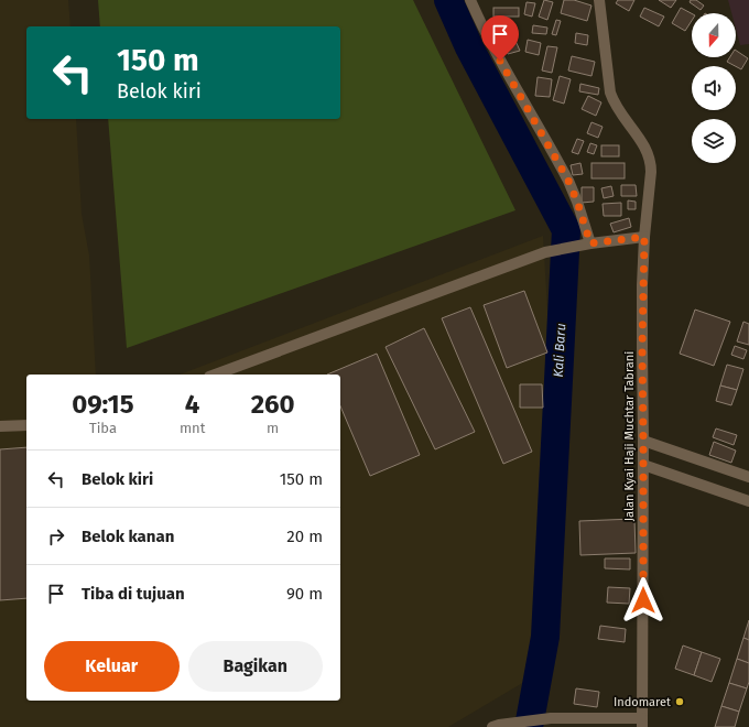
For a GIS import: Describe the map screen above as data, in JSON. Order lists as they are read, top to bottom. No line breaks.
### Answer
{"streets":{"street":["Jalan Kyai Haji Muchtar Tabrani"]},"water":["Kali Baru"],"places":["Indomaret"],"north":"bottom","page":{"turn":["150 m","Belok kiri"],"eta":["09:15","Tiba","4","mnt","260","m"],"list":[{"name":"Belok kiri","value":"150 m"},{"name":"Belok kanan","value":"20 m"},{"name":"Tiba di tujuan","value":"90 m"}],"buttons":["Keluar","Bagikan"]}}
